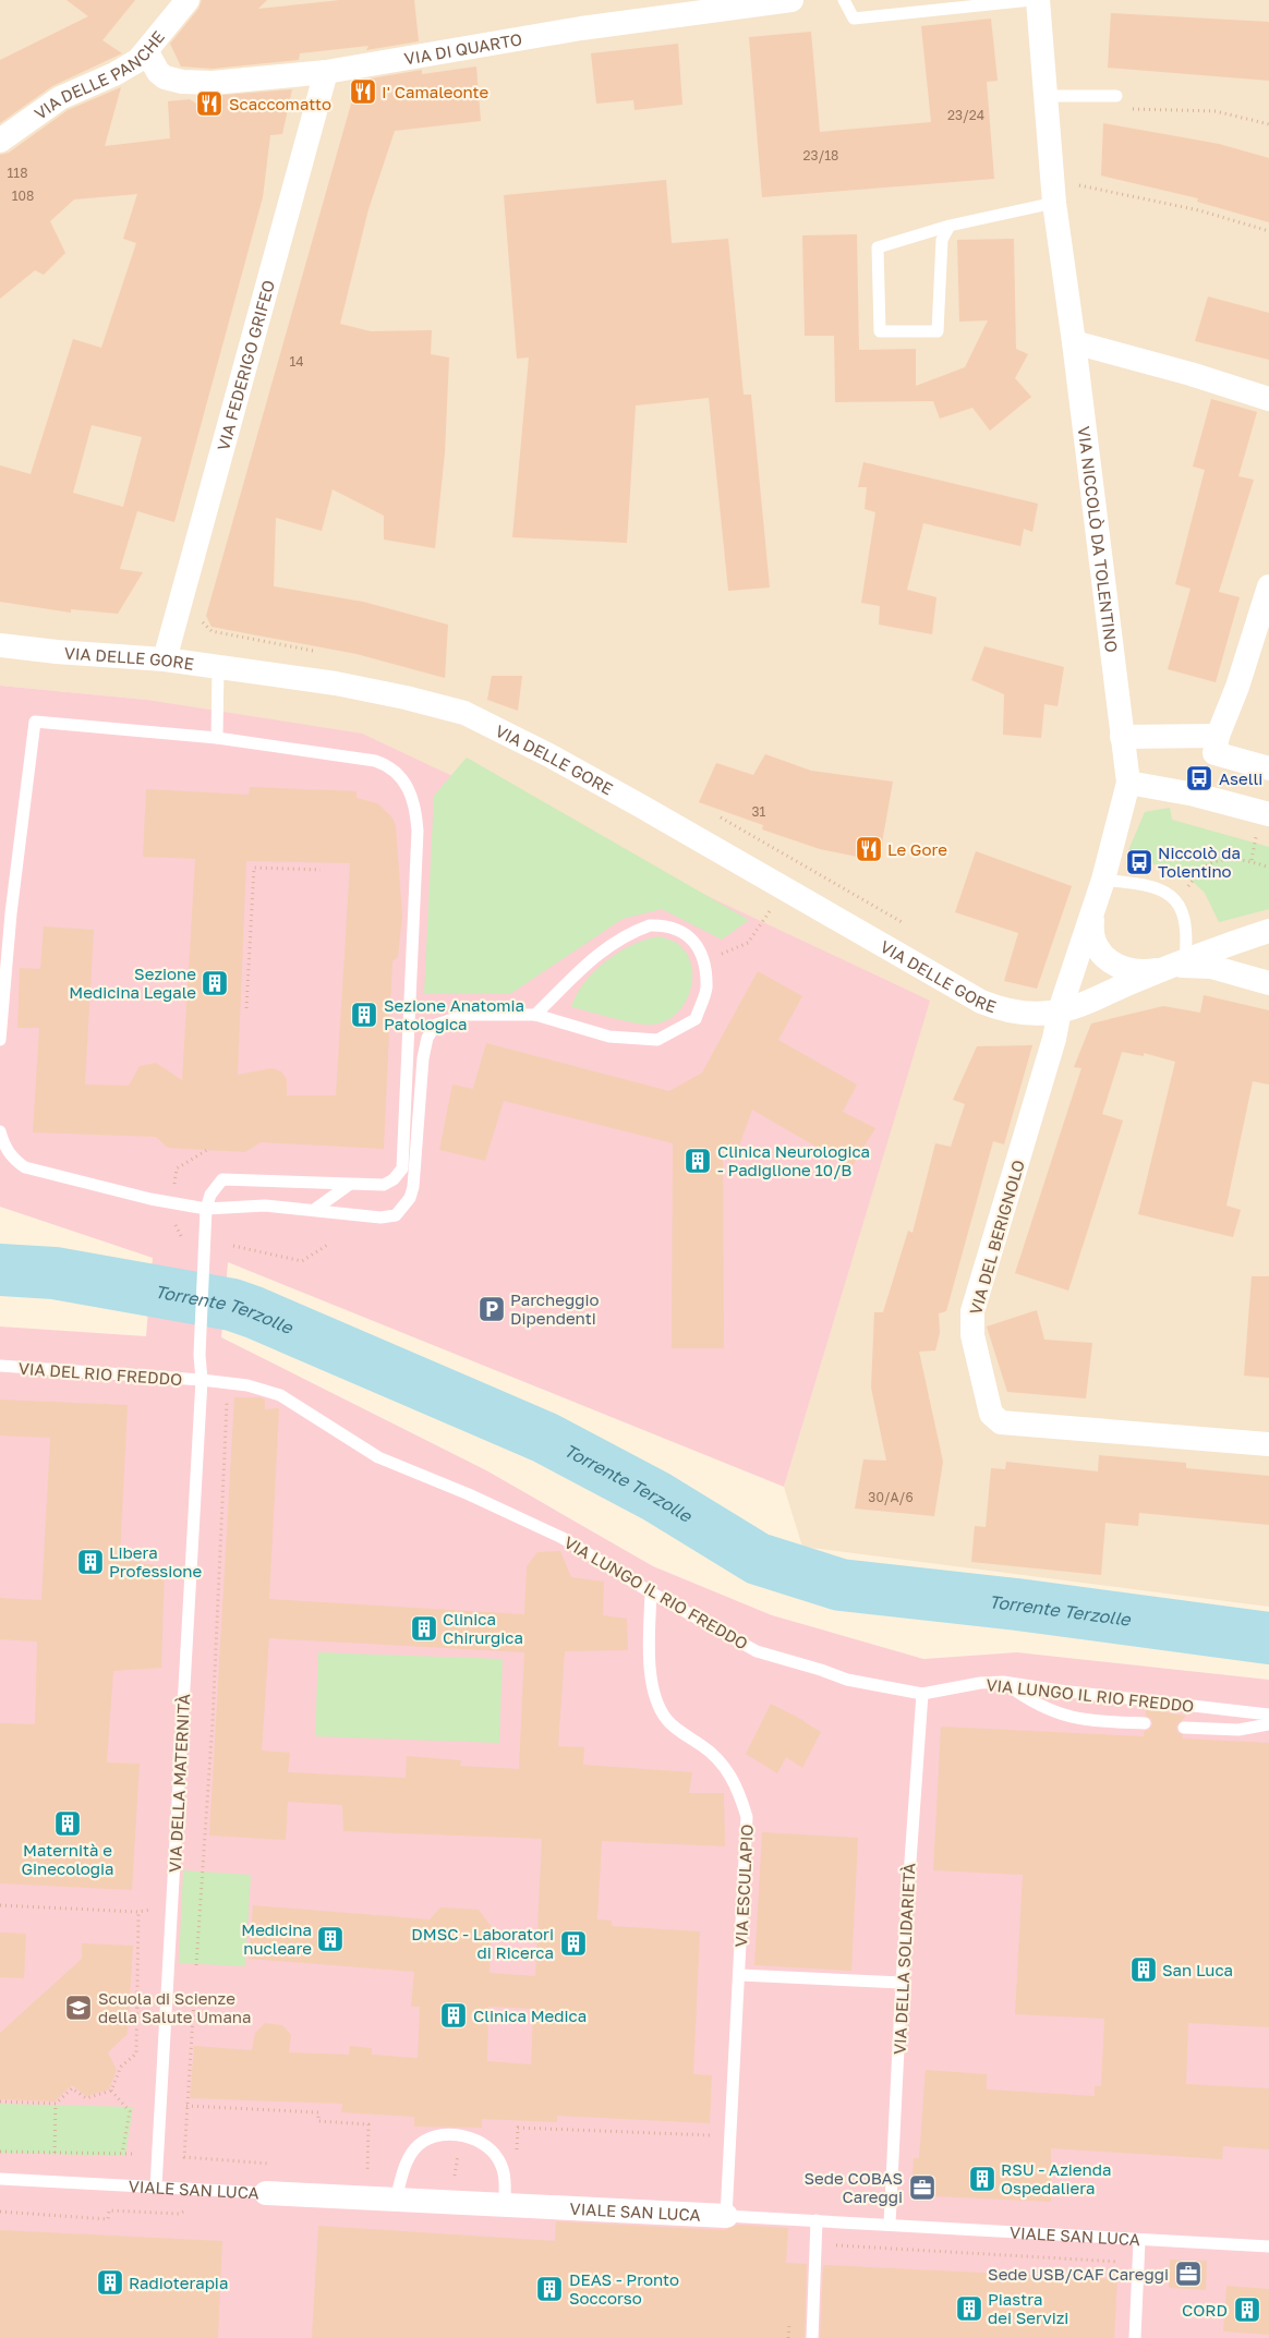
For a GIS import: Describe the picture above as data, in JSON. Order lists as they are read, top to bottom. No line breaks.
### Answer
{"streets":{"street":["VIA DI QUARTO","VIA DELLE PANCHE","VIA FEDERIGO GRIFEO","VIA NICCOLÒ DA TOLENTINO","VIA DELLE GORE","VIA DEL BERIGNOLO","VIALE SAN LUCA"],"lane":["VIA DEL RIO FREDDO","VIA LUNGO IL RIO FREDDO","VIA DELLA MATERNITÀ","VIA ESCULAPIO","VIA DELLA SOLIDARIETÀ"]},"crossings":[["VIA DI QUARTO","VIA DELLE PANCHE"],["VIA DI QUARTO","VIA FEDERIGO GRIFEO"],["VIA FEDERIGO GRIFEO","VIA DELLE GORE"],["VIA NICCOLÒ DA TOLENTINO","VIA DELLE GORE"],["VIA DELLE GORE","VIA DEL BERIGNOLO"],["VIA DEL RIO FREDDO","VIA LUNGO IL RIO FREDDO"],["VIA DEL RIO FREDDO","VIA DELLA MATERNITÀ"],["VIA LUNGO IL RIO FREDDO","VIA DELLA MATERNITÀ"],["VIA LUNGO IL RIO FREDDO","VIA ESCULAPIO"],["VIA LUNGO IL RIO FREDDO","VIA DELLA SOLIDARIETÀ"],["VIA DELLA MATERNITÀ","VIALE SAN LUCA"],["VIA ESCULAPIO","VIALE SAN LUCA"],["VIA DELLA SOLIDARIETÀ","VIALE SAN LUCA"]],"water":["Torrente Terzolle"],"places":{"restaurant":["I' Camaleonte","Scaccomatto","Le Gore"],"bus stop":["Aselli","Niccolò da Tolentino"],"building":["Sezione Medicina Legale","Sezione Anatomia Patologica","Clinica Neurologica - Padiglione 10/B","Libera Professione","Clinica Chirurgica","Maternità e Ginecologia","Medicina nucleare","DMSC - Laboratori di Ricerca","San Luca","Clinica Medica","RSU - Azienda Ospedaliera","Radioterapia","DEAS - Pronto Soccorso","Piastra dei Servizi","CORD"],"parking":["Parcheggio Dipendenti"],"school or university":["Scuola di Scienze della Salute Umana"],"office":["Sede COBAS Careggi","Sede USB/CAF Careggi"]},"house_numbers":["23/24","23/18","118","108","14","31","30/A/6"]}
